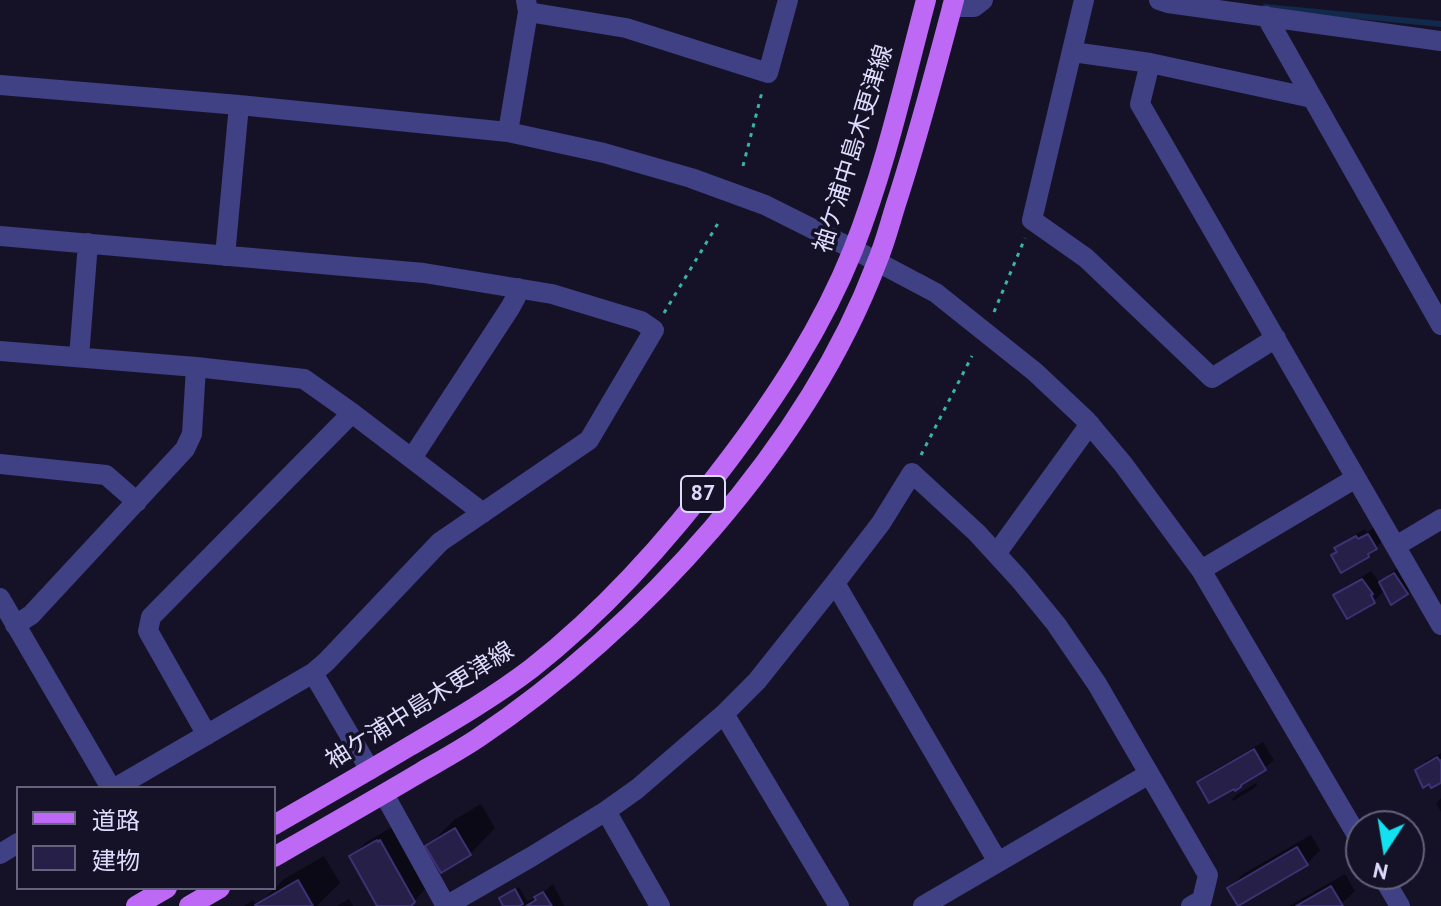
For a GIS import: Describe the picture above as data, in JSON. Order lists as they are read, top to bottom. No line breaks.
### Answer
{"streets":{"main road":["袖ケ浦中島木更津線","87"]},"legend":["道路","建物"],"north":"bottom"}
